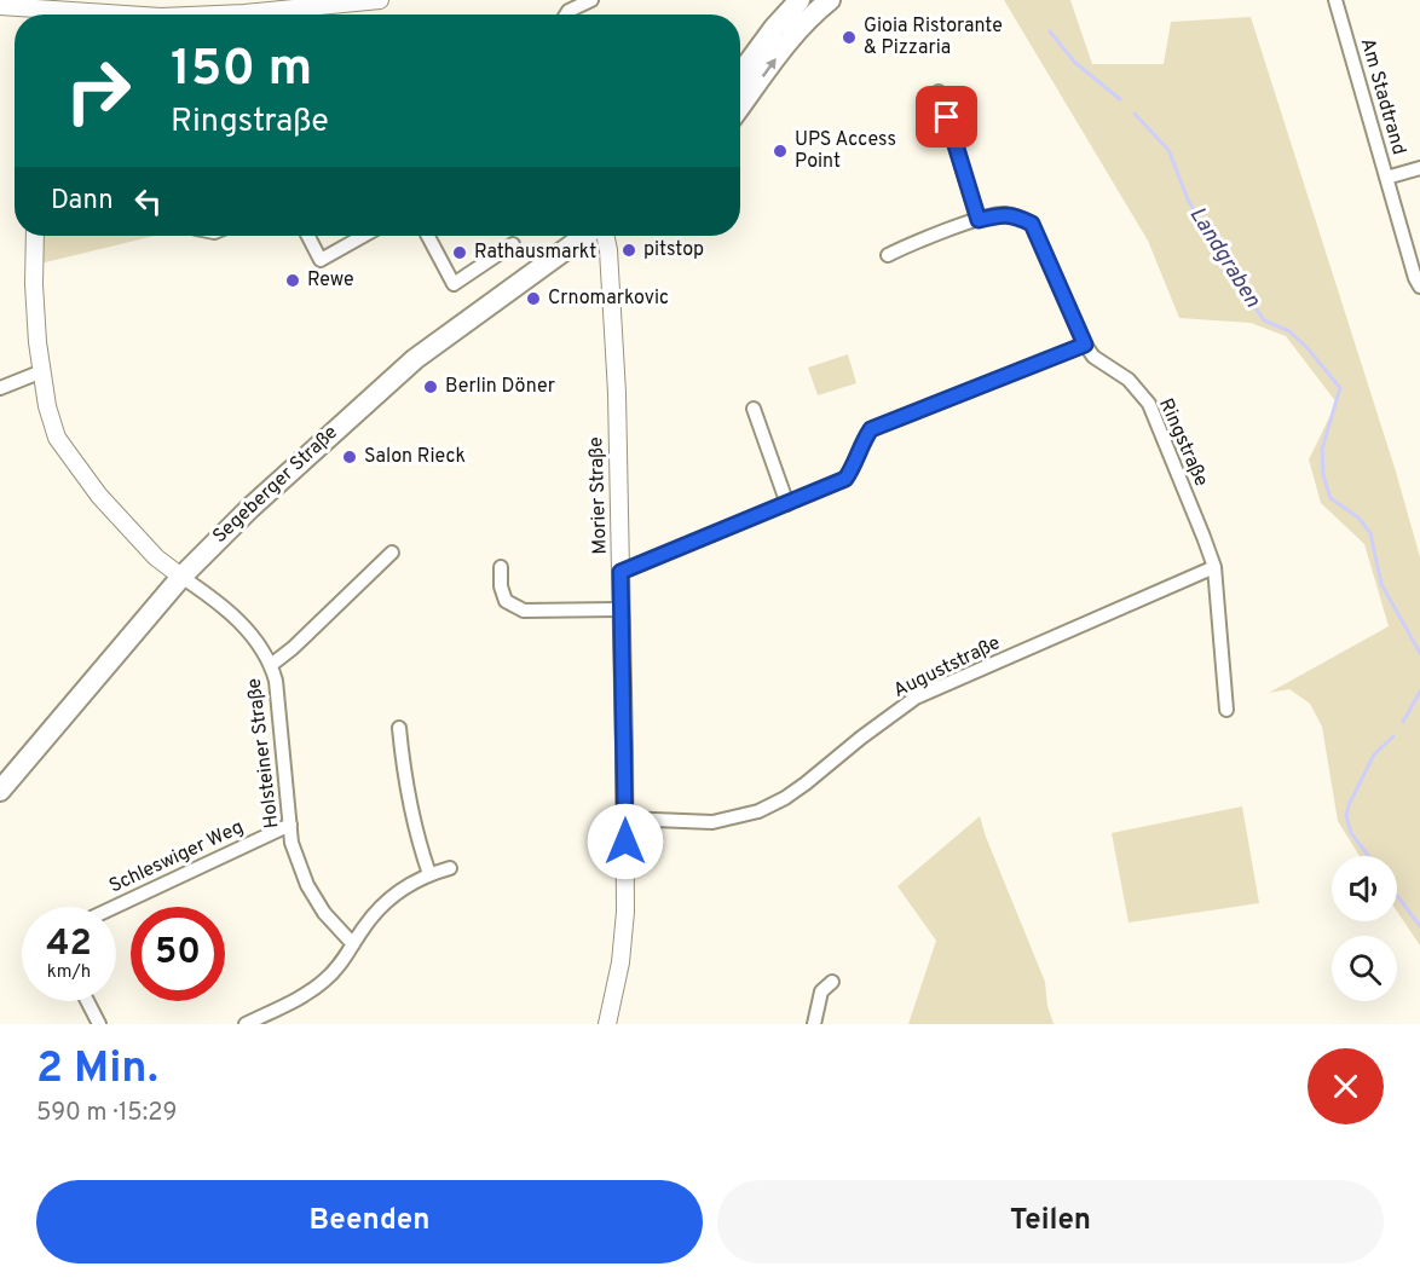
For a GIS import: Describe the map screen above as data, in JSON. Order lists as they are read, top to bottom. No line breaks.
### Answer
{"streets":{"main road":["Segeberger Straße","Morier Straße"],"street":["Am Stadtrand","Ringstraße","Auguststraße","Holsteiner Straße","Schleswiger Weg"]},"crossings":[["Ringstraße","Auguststraße"],["Segeberger Straße","Holsteiner Straße"],["Morier Straße","Auguststraße"],["Holsteiner Straße","Schleswiger Weg"]],"water":["Landgraben"],"places":["Gioia Ristorante & Pizzaria","UPS Access Point","pitstop","Rathausmarkt","Rewe","Crnomarkovic","Berlin Döner","Salon Rieck"],"page":{"turn":["150 m","Ringstraße"],"then":"Dann","speed":"42 km/h","limit":"50","heading":["2 Min.","590 m · 15:29"],"buttons":["Beenden","Teilen"]}}
